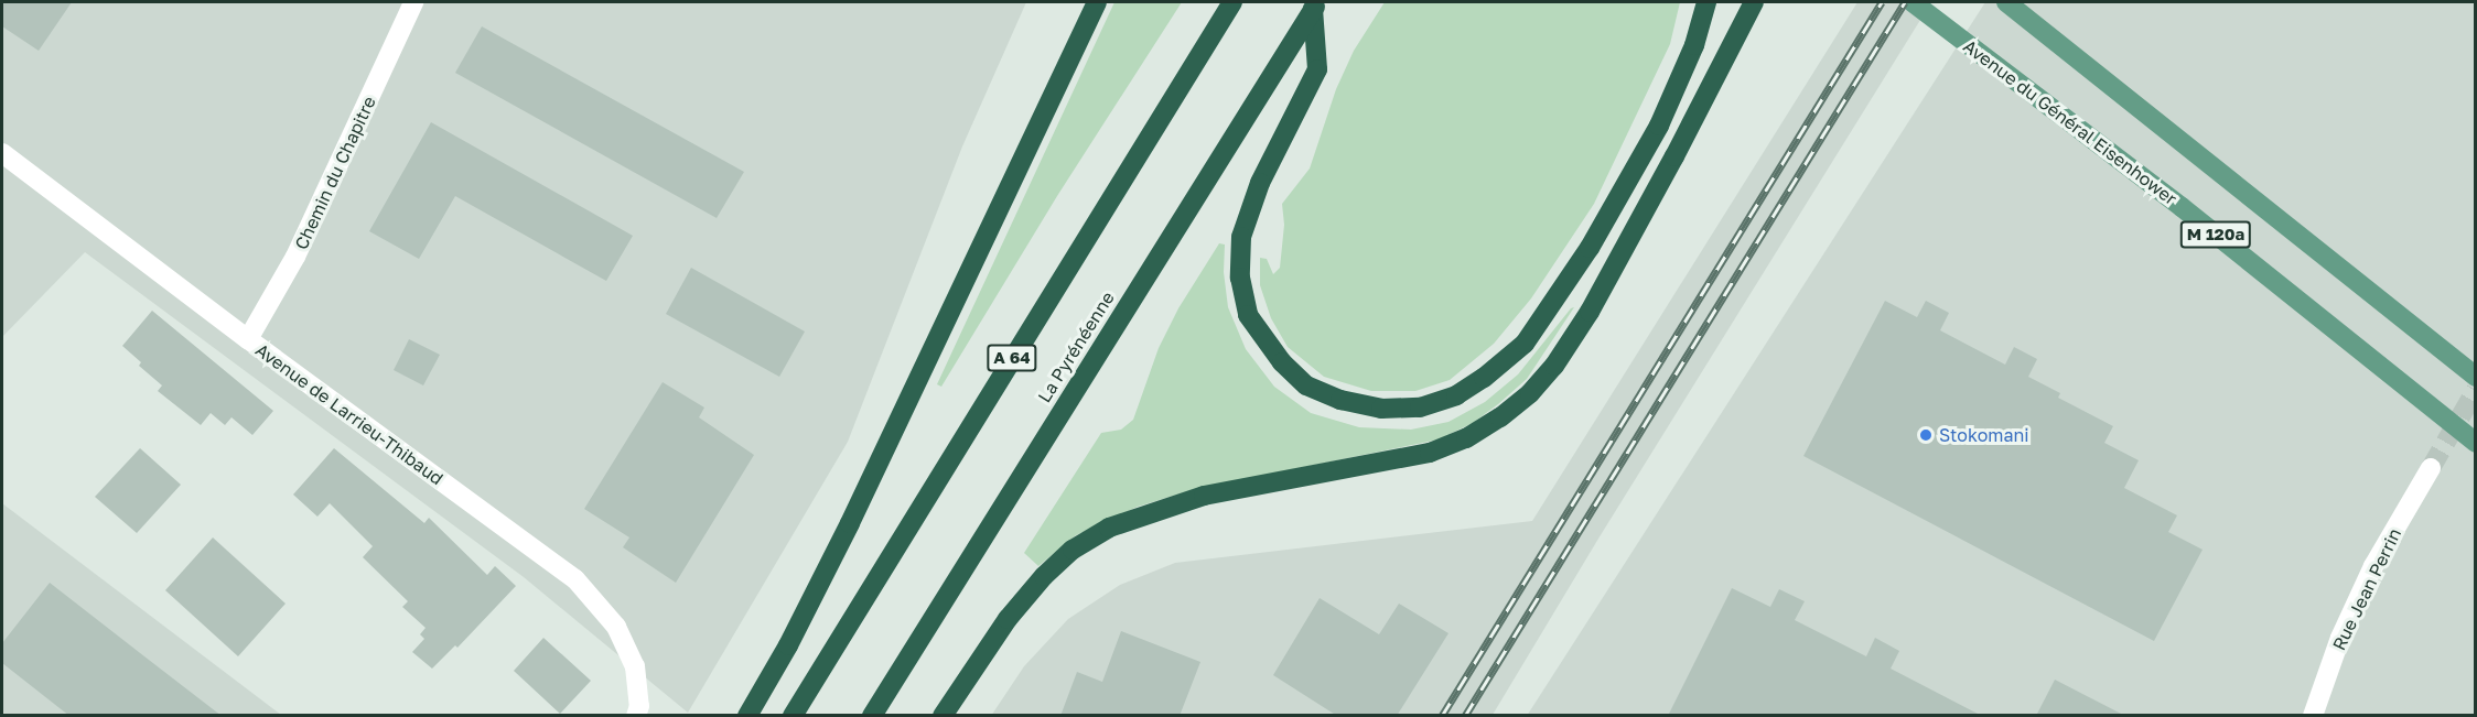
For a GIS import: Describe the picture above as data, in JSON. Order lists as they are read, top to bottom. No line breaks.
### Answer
{"streets":{"highway":["La Pyrénéenne","A 64"],"main road":["Avenue du Général Eisenhower","M 120a"],"street":["Chemin du Chapitre","Avenue de Larrieu-Thibaud","Rue Jean Perrin"]},"crossings":[["Chemin du Chapitre","Avenue de Larrieu-Thibaud"]],"places":["Stokomani"]}
